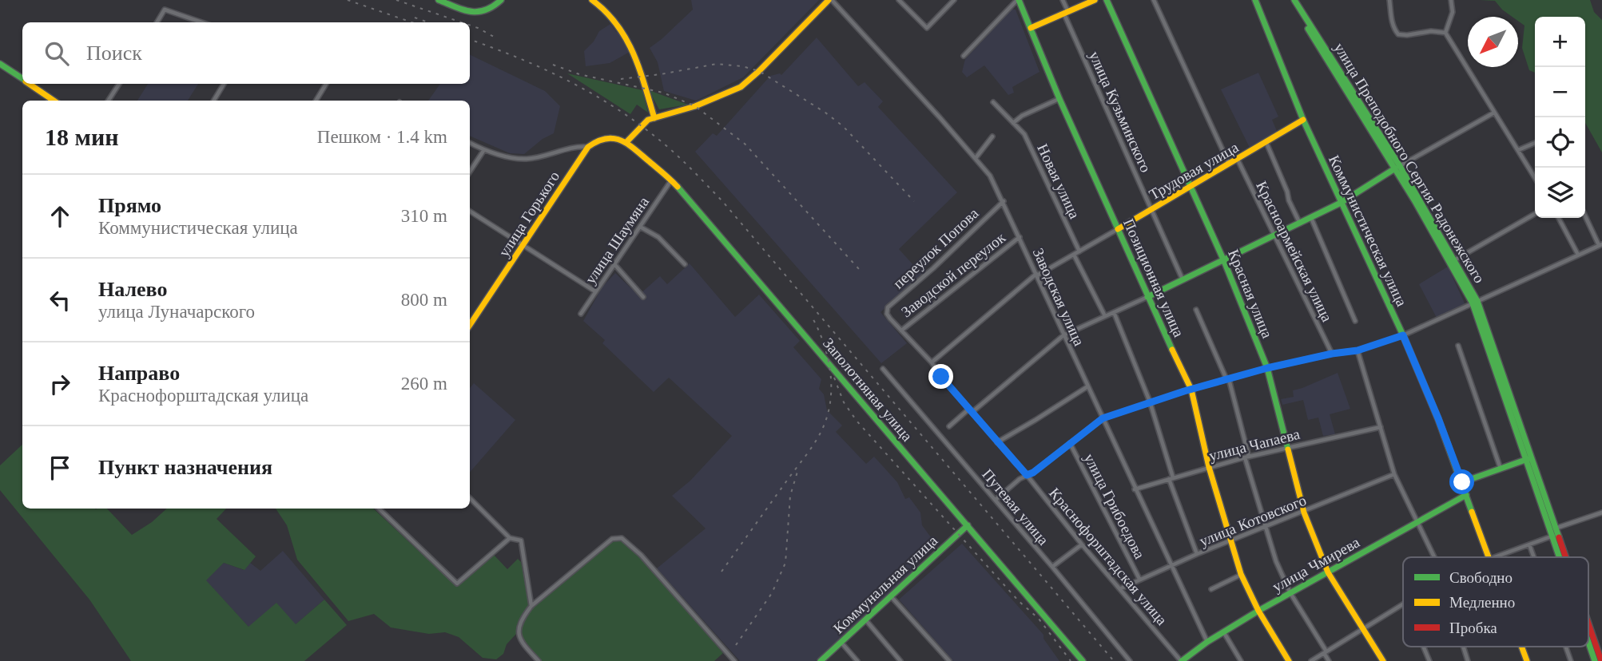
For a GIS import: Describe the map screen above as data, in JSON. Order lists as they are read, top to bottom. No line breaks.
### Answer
{"streets":{"street":["улица Кузьминского","улица Преподобного Сергия Радонежского","Трудовая улица","Новая улица","улица Горького","Коммунистическая улица","улица Шаумяна","переулок Попова","Красноармейская улица","Заводской переулок","Позиционная улица","Красная улица","Заводская улица","Заполотняная улица","улица Чапаева","улица Грибоедова","Путевая улица","улица Котовского","Краснофорштадская улица","улица Чмирева","Коммунальная улица"]},"crossings":[["улица Кузьминского","Трудовая улица"],["Трудовая улица","Новая улица"],["Трудовая улица","Коммунистическая улица"],["Трудовая улица","Красноармейская улица"],["Трудовая улица","Позиционная улица"],["Трудовая улица","Красная улица"],["Трудовая улица","Заводская улица"],["Трудовая улица","Краснофорштадская улица"],["Коммунистическая улица","улица Чмирева"],["улица Шаумяна","Заполотняная улица"],["переулок Попова","Заводская улица"],["переулок Попова","Краснофорштадская улица"],["Заводской переулок","Заводская улица"],["Заводской переулок","Краснофорштадская улица"],["Позиционная улица","улица Чапаева"],["Позиционная улица","улица Котовского"],["Позиционная улица","улица Чмирева"],["Красная улица","улица Чапаева"],["Красная улица","улица Котовского"],["Красная улица","улица Чмирева"],["Заводская улица","улица Чапаева"],["Заводская улица","улица Котовского"],["Заводская улица","улица Чмирева"],["Заполотняная улица","Коммунальная улица"],["улица Грибоедова","улица Котовского"],["улица Котовского","Краснофорштадская улица"],["Краснофорштадская улица","улица Чмирева"]],"legend":["Свободно","Медленно","Пробка"],"north":"bottom left","page":{"map_buttons":["+","−"],"search":"Поиск","heading":["18 мин","Пешком · 1.4 km"],"list":[["Прямо","Коммунистическая улица","310 m"],["Налево","улица Луначарского","800 m"],["Направо","Краснофорштадская улица","260 m"],"Пункт назначения"]}}
